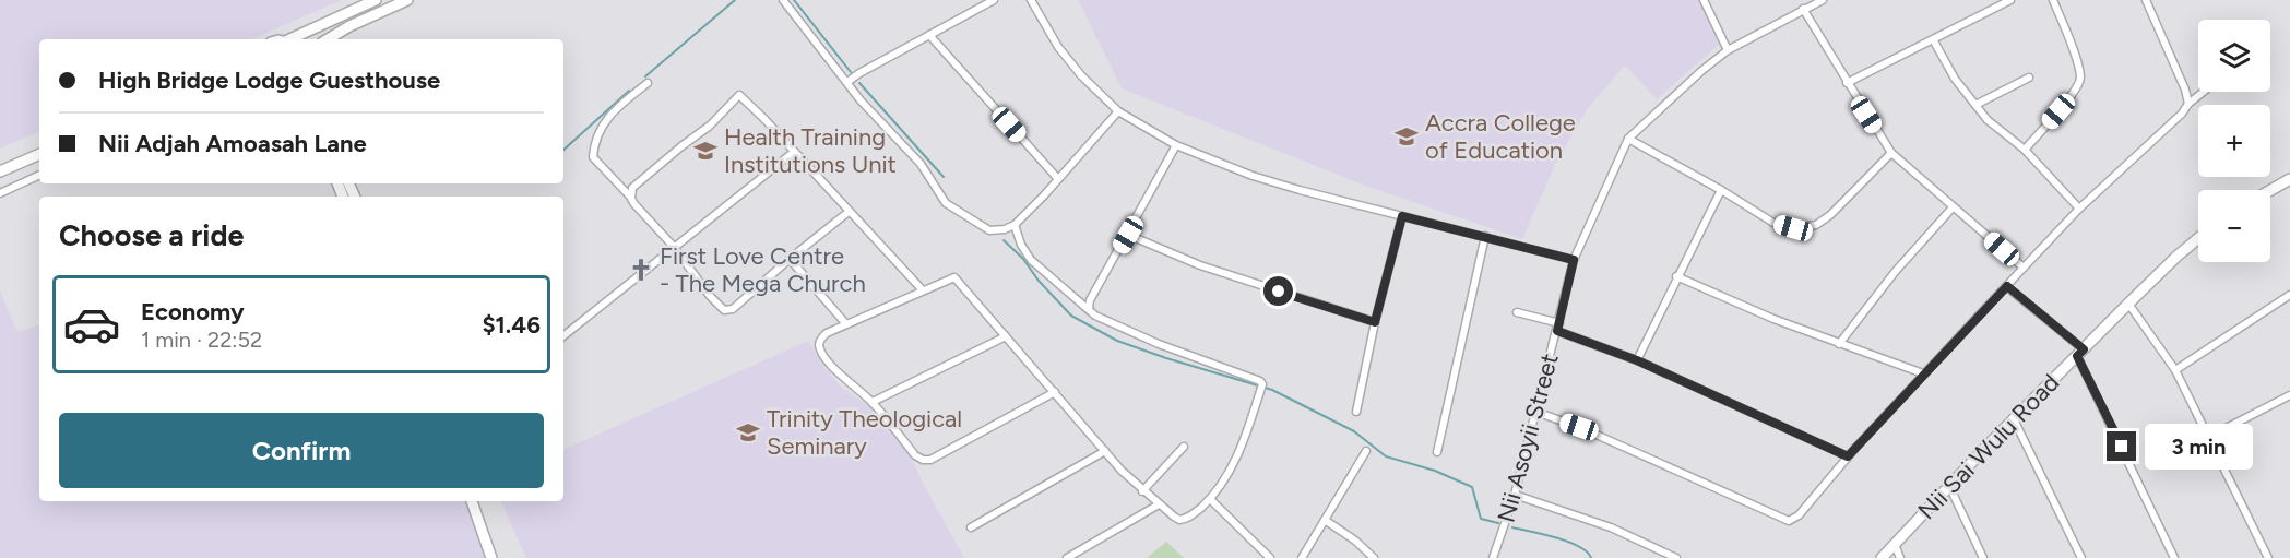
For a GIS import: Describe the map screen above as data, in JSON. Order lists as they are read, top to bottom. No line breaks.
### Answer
{"streets":{"street":["Nii Asoyii Street","Nii Sai Wulu Road"]},"places":{"school or university":["Accra College of Education","Health Training Institutions Unit","Trinity Theological Seminary"],"church":["First Love Centre - The Mega Church"]},"page":{"map_buttons":["+","−"],"banner":["High Bridge Lodge Guesthouse","Nii Adjah Amoasah Lane"],"heading":"Choose a ride","list":[{"name":"Economy","note":"1 min · 22:52","value":"$1.46"}],"buttons":"Confirm","bubble":"3 min"}}
